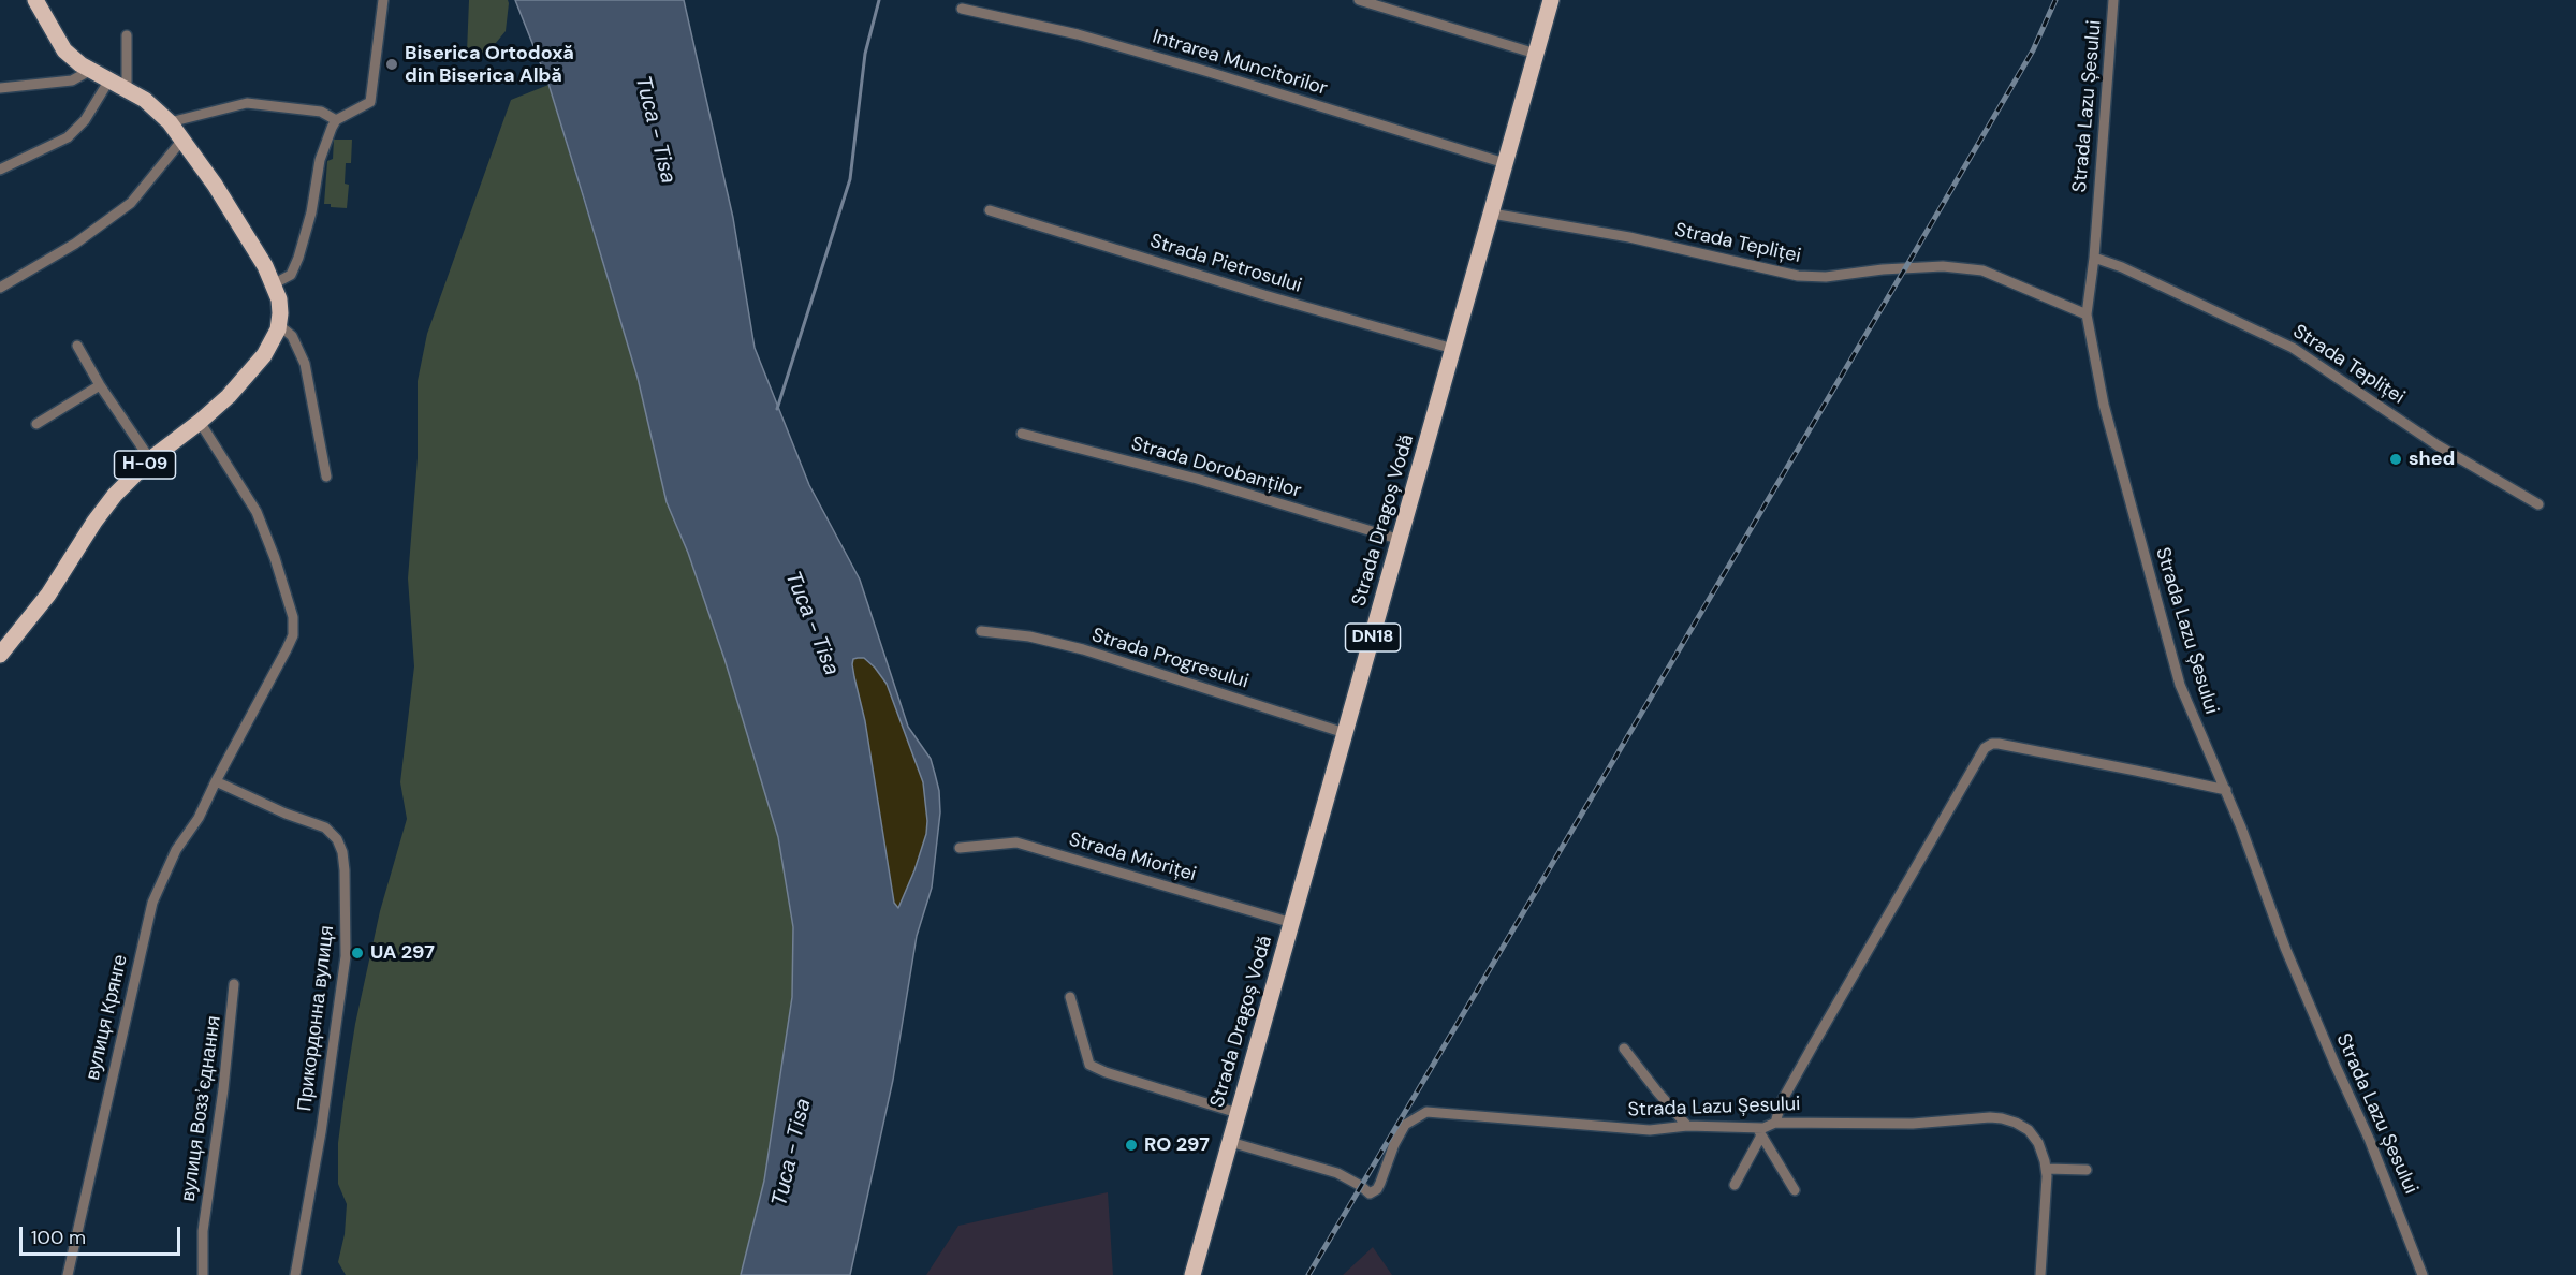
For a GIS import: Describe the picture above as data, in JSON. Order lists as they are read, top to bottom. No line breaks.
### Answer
{"streets":{"main road":["Н-09","Strada Dragoș Vodă","DN18"],"street":["Intrarea Muncitorilor","Strada Lazu Șesului","Strada Tepliței","Strada Pietrosului","Strada Dorobanților","Strada Progresului","Strada Mioriței","вулиця Крянге","Прикордонна вулиця","вулиця Воззʼєднання"]},"crossings":[["Intrarea Muncitorilor","Strada Dragoș Vodă"],["Strada Lazu Șesului","Strada Tepliței"],["Strada Lazu Șesului","Strada Dragoș Vodă"],["Strada Tepliței","Strada Dragoș Vodă"],["Strada Pietrosului","Strada Dragoș Vodă"],["Strada Dorobanților","Strada Dragoș Vodă"],["Strada Dragoș Vodă","Strada Progresului"],["Strada Dragoș Vodă","Strada Mioriței"],["вулиця Крянге","Прикордонна вулиця"]],"water":["Тиса - Tisa"],"places":["Biserica Ortodoxă din Biserica Albă","shed","UA 297","RO 297"],"scale_bar":"100 m"}
